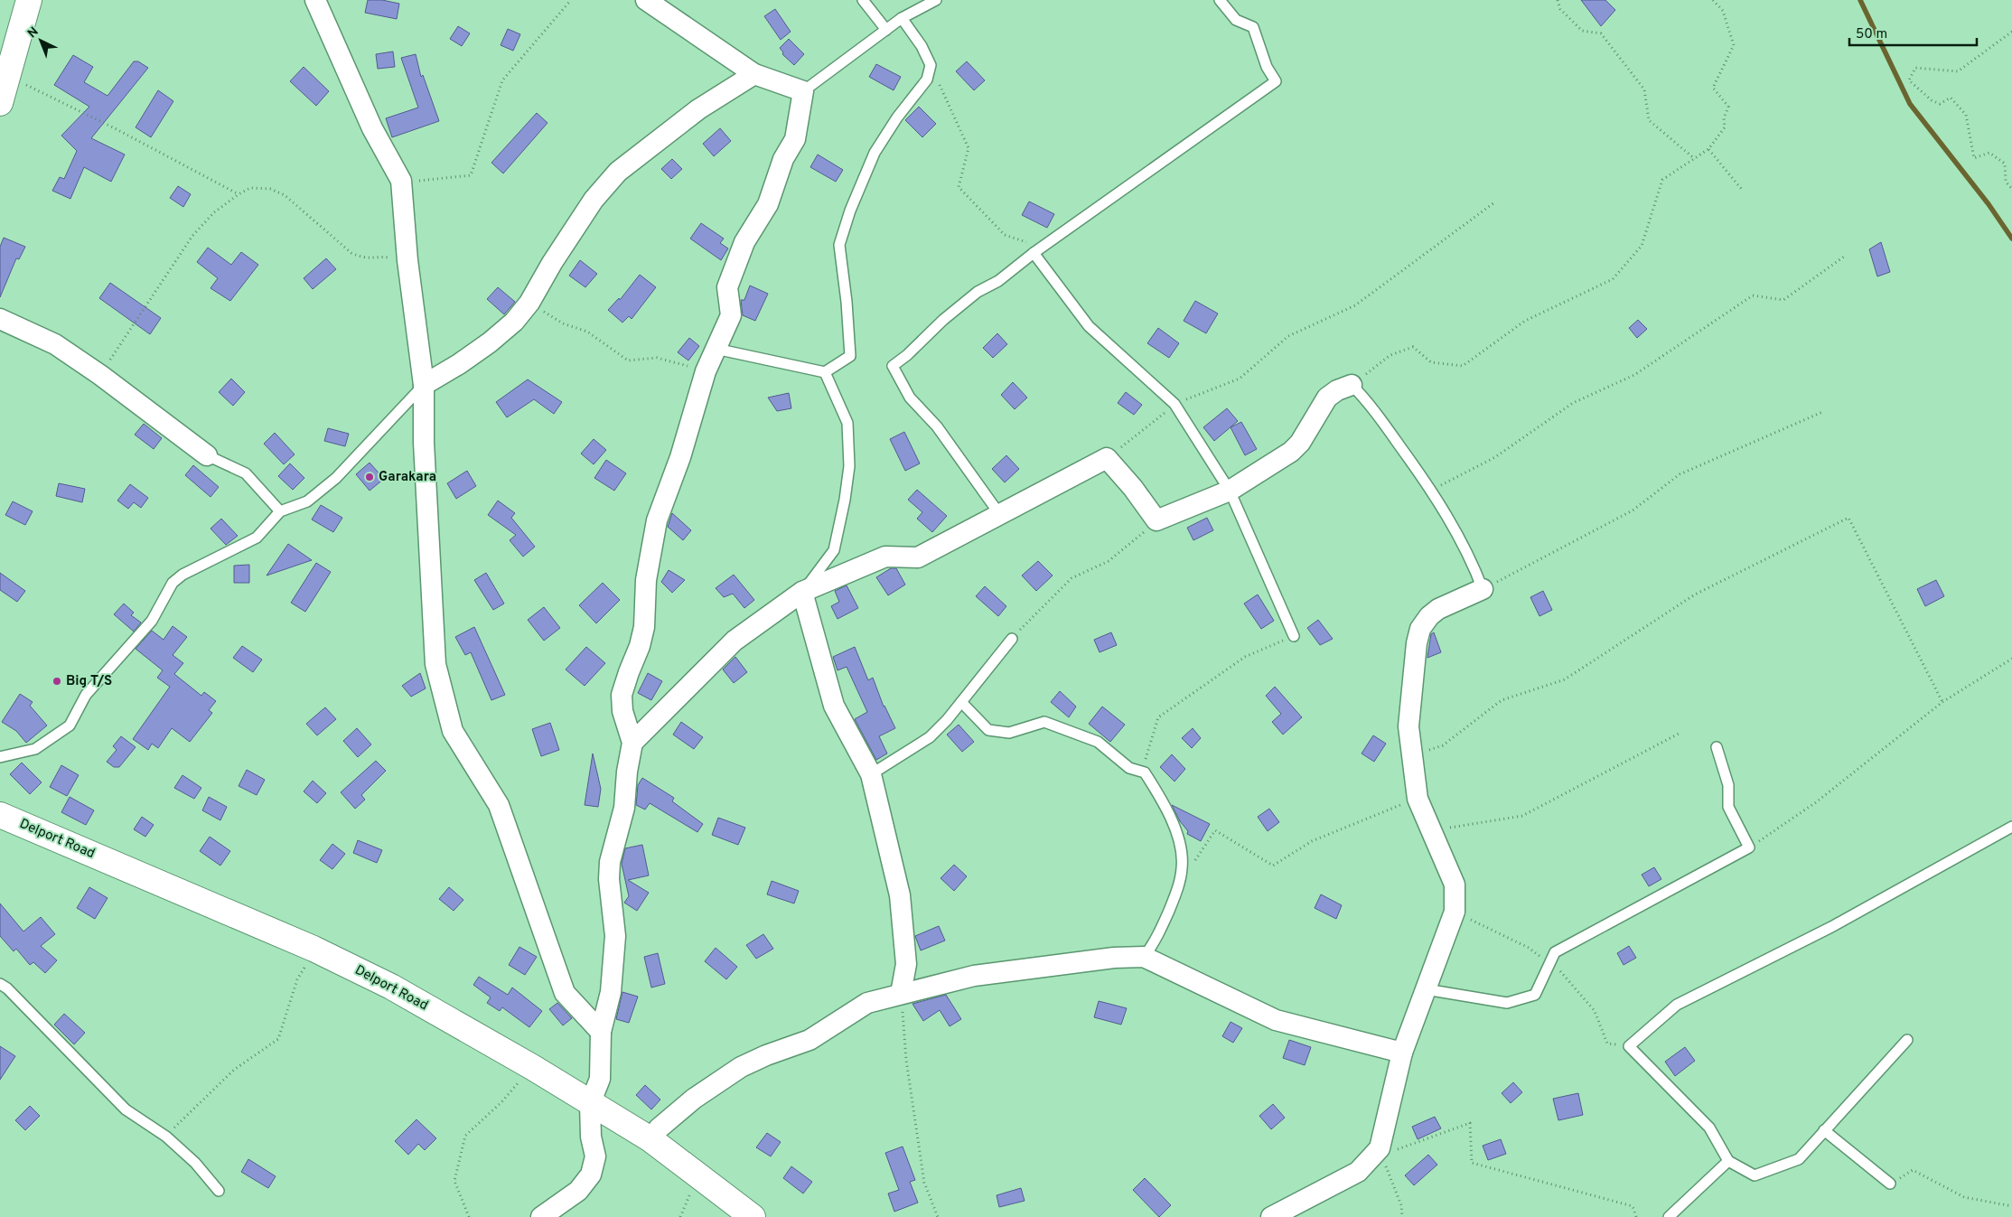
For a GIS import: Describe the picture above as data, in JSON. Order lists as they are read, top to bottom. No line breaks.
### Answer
{"streets":{"street":["Delport Road"]},"places":["Garakara","Big T/S"],"scale_bar":"50 m","north":"top left"}
